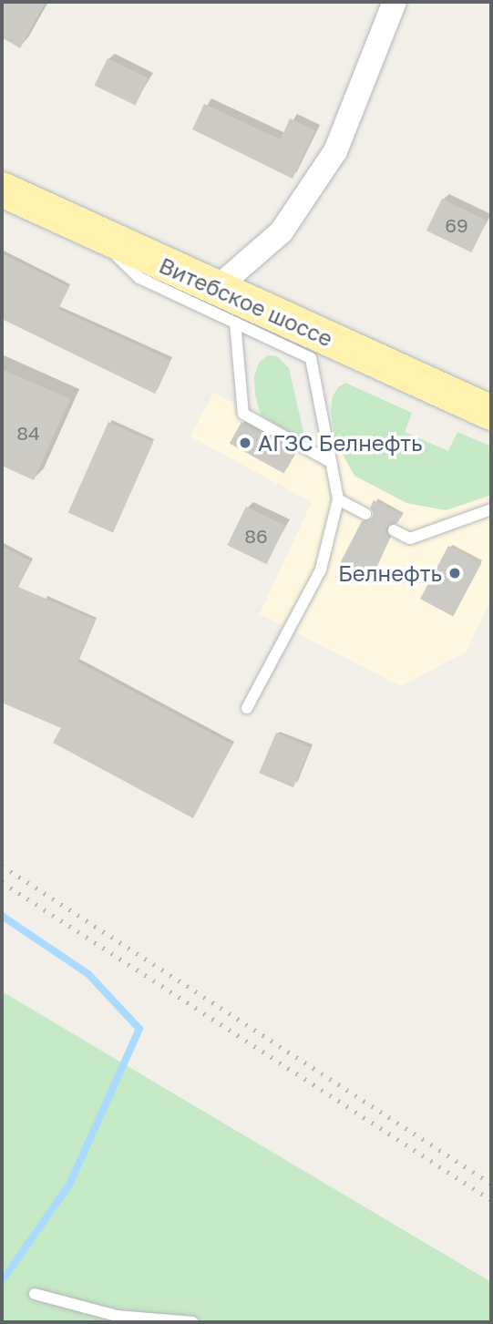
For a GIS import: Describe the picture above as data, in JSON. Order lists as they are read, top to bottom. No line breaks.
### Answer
{"streets":{"main road":["Витебское шоссе"]},"places":["АГЗС Белнефть","Белнефть"],"house_numbers":["69","84","86"]}
